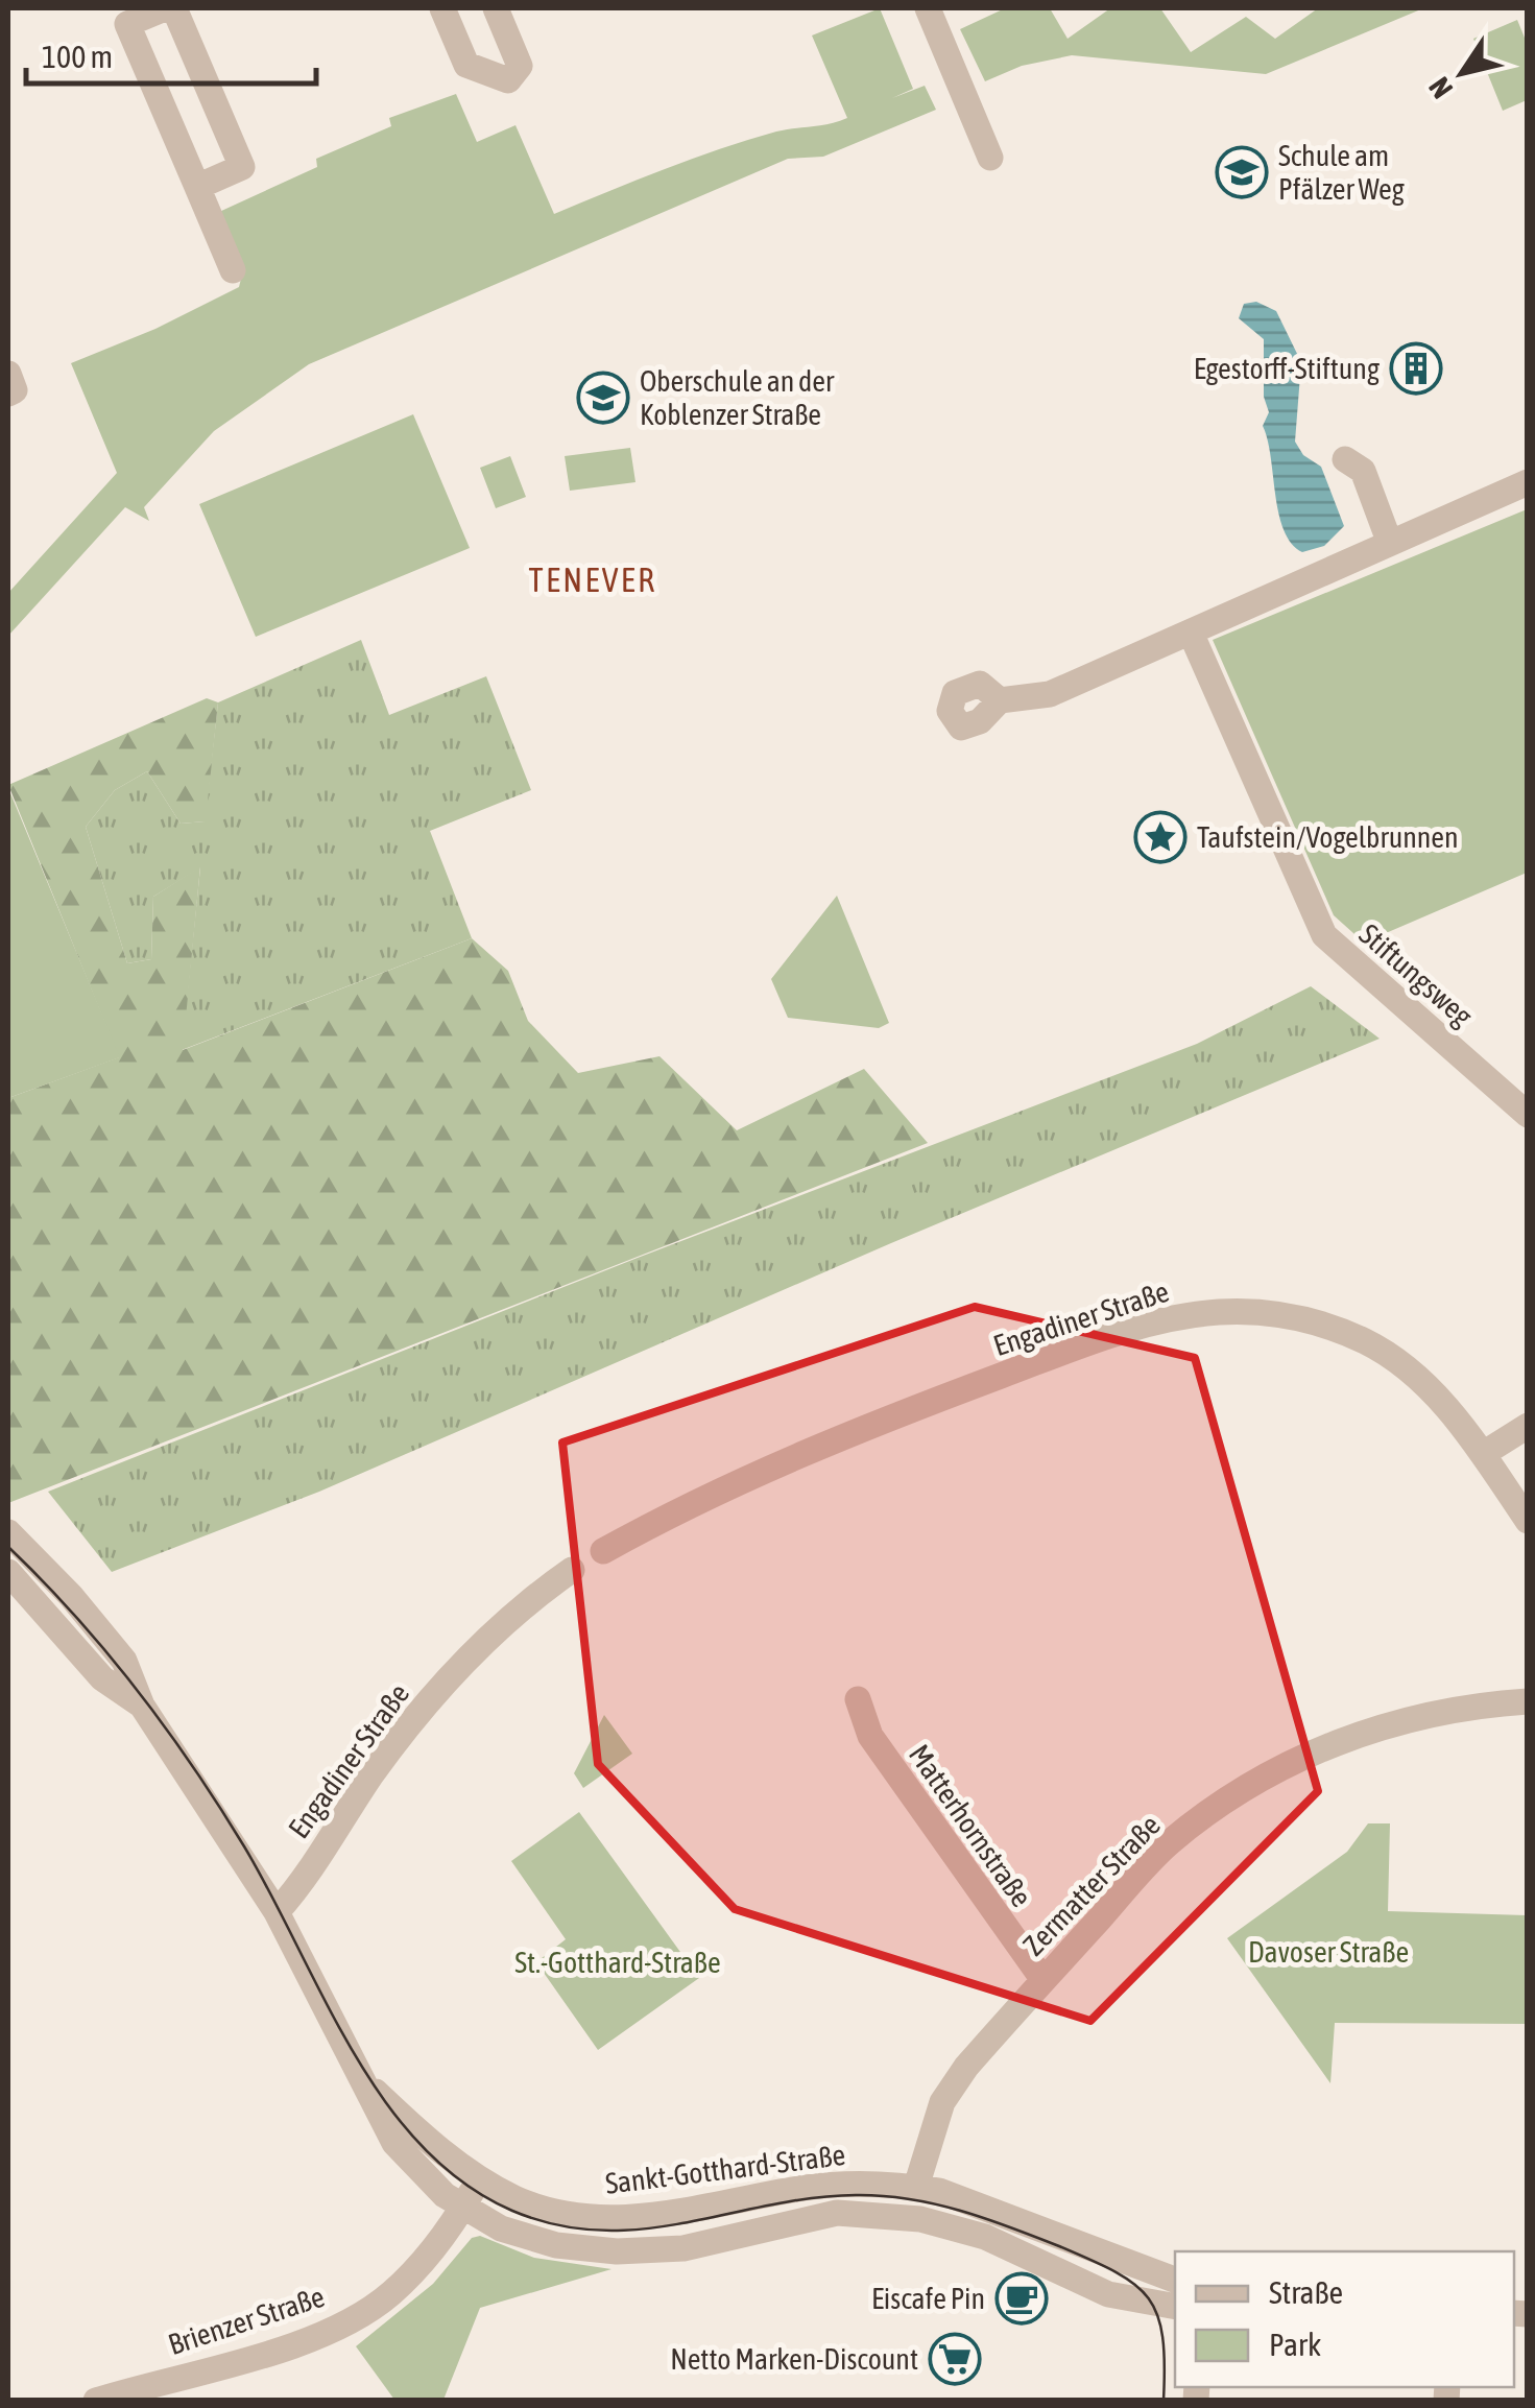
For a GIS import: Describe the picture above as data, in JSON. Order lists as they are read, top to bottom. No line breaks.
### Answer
{"streets":{"street":["Stiftungsweg","Engadiner Straße","Matterhornstraße","Zermatter Straße","Sankt-Gotthard-Straße","Brienzer Straße"]},"crossings":[["Engadiner Straße","Sankt-Gotthard-Straße"],["Matterhornstraße","Zermatter Straße"],["Zermatter Straße","Sankt-Gotthard-Straße"],["Sankt-Gotthard-Straße","Brienzer Straße"]],"districts":["TENEVER"],"parks":["Davoser Straße","St.-Gotthard-Straße"],"places":{"school or university":["Schule am Pfälzer Weg","Oberschule an der Koblenzer Straße"],"building":["Egestorff-Stiftung"],"place":["Taufstein/Vogelbrunnen"],"cafe":["Eiscafe Pin"],"supermarket":["Netto Marken-Discount"]},"legend":["Straße","Park"],"scale_bar":"100 m","north":"bottom left"}
